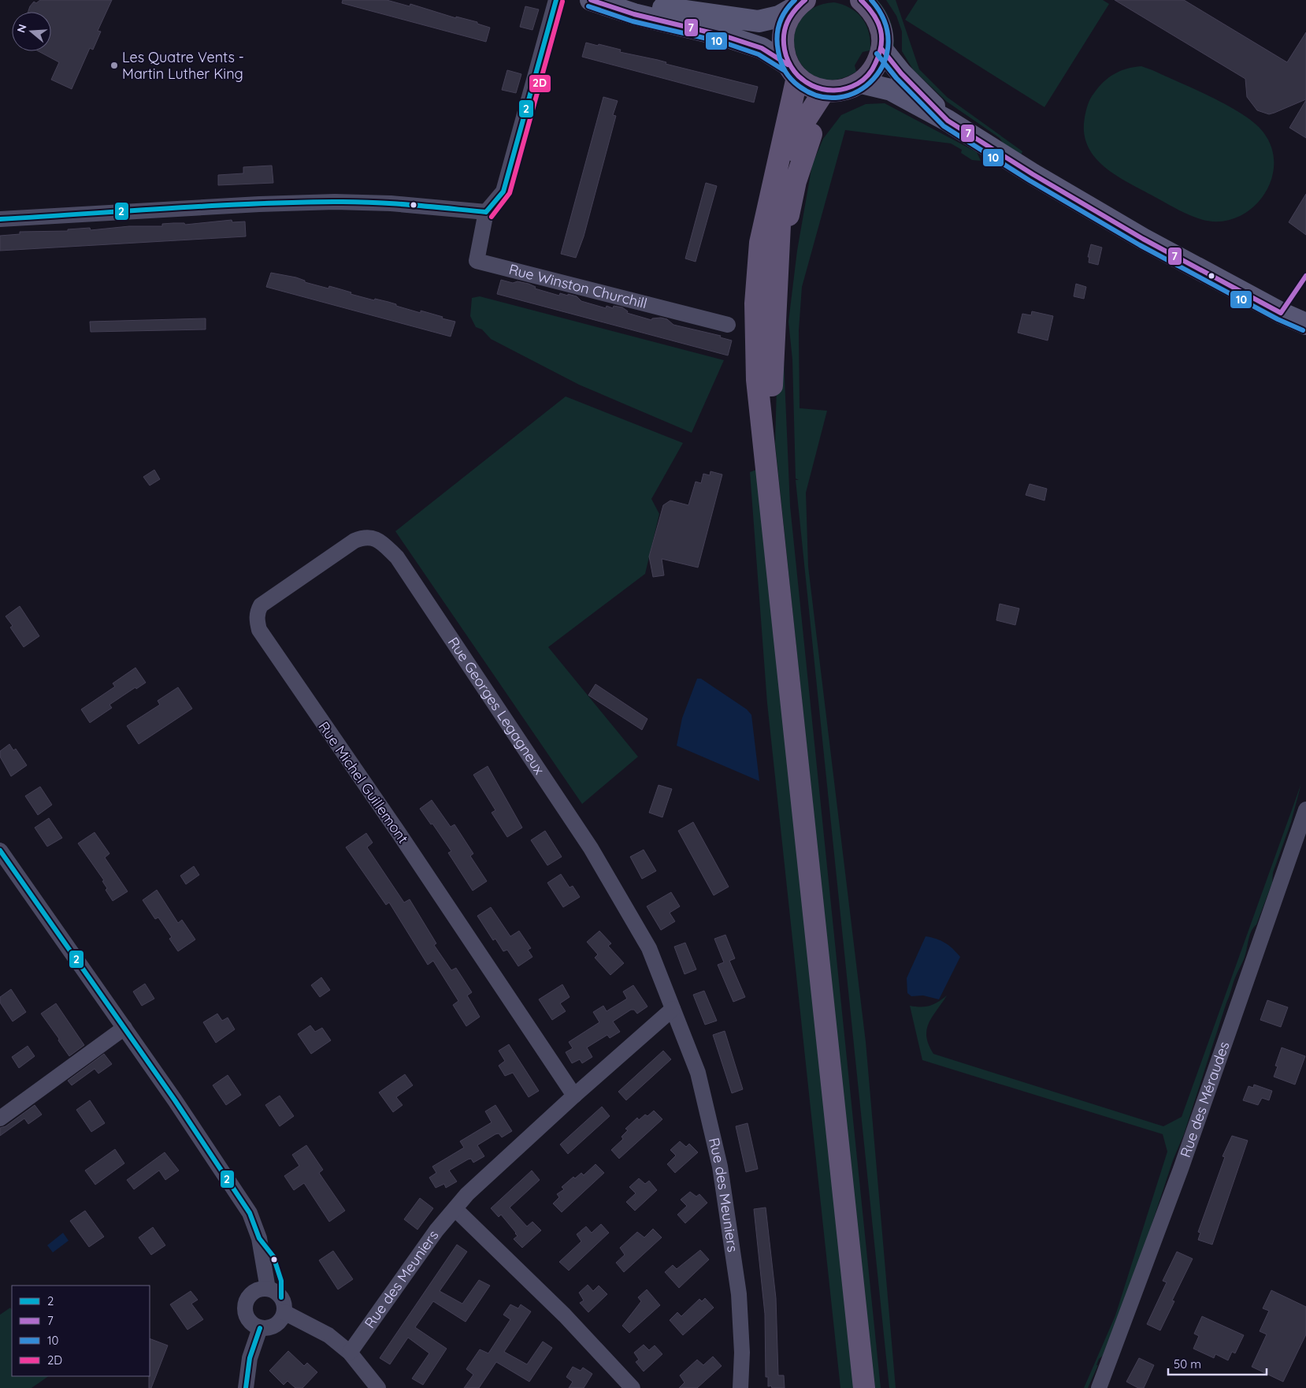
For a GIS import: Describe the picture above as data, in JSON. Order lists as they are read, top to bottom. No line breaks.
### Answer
{"streets":{"street":["Rue Winston Churchill","Rue Georges Legagneux","Rue Michel Guillemont","Rue des Méraudes","Rue des Meuniers"]},"crossings":[["Rue Georges Legagneux","Rue Michel Guillemont"],["Rue Georges Legagneux","Rue des Meuniers"],["Rue Michel Guillemont","Rue des Meuniers"]],"places":["Les Quatre Vents - Martin Luther King"],"lines":["transit line 2","transit line 7","transit line 10","transit line 2D"],"legend":["2","7","10","2D"],"scale_bar":"50 m","north":"left"}
